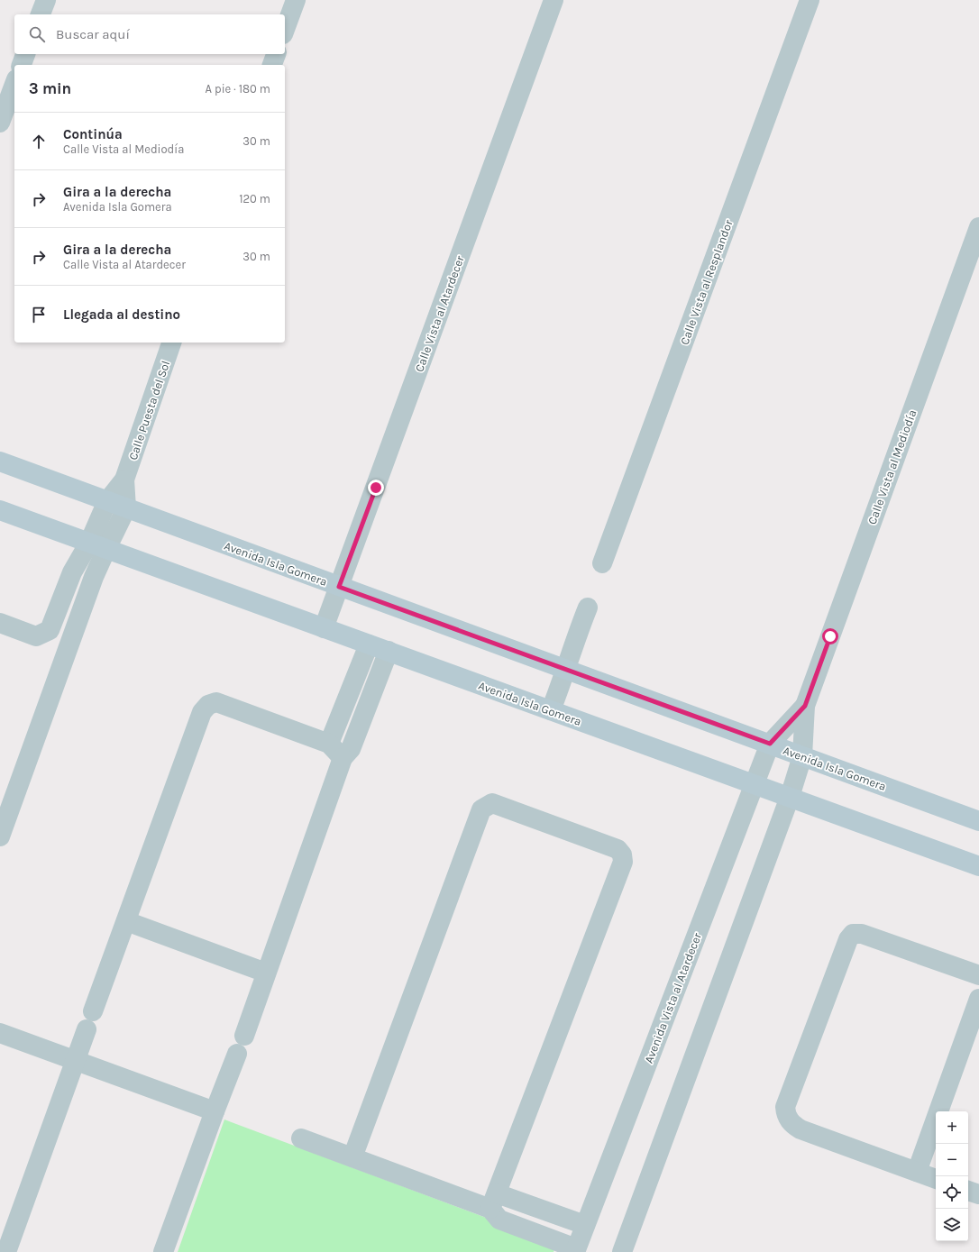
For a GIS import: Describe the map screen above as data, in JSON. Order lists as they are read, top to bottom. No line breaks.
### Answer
{"streets":{"street":["Calle Vista al Resplandor","Calle Vista al Atardecer","Calle Puesta del Sol","Calle Vista al Mediodía","Avenida Isla Gomera","Avenida Vista al Atardecer"]},"crossings":[["Calle Vista al Atardecer","Avenida Isla Gomera"],["Calle Puesta del Sol","Avenida Isla Gomera"],["Calle Vista al Mediodía","Avenida Isla Gomera"],["Calle Vista al Mediodía","Avenida Vista al Atardecer"],["Avenida Isla Gomera","Avenida Vista al Atardecer"]],"page":{"search":"Buscar aquí","heading":["3 min","A pie · 180 m"],"list":[["Continúa","Calle Vista al Mediodía","30 m"],["Gira a la derecha","Avenida Isla Gomera","120 m"],["Gira a la derecha","Calle Vista al Atardecer","30 m"],"Llegada al destino"],"map_buttons":["+","−"]}}
